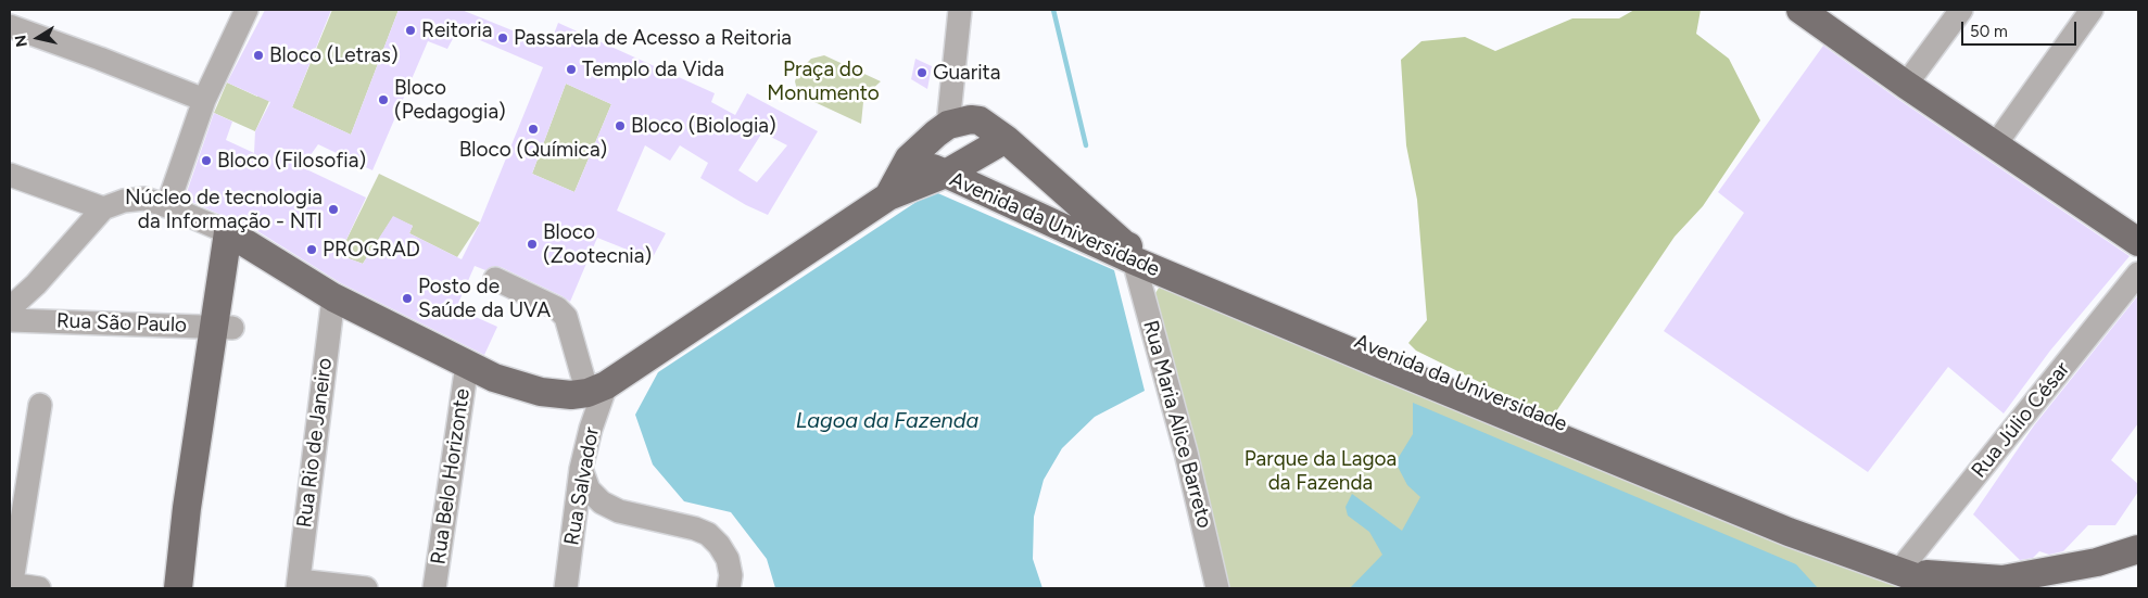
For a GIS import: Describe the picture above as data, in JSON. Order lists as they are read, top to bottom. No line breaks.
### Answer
{"streets":{"main road":["Avenida da Universidade"],"street":["Rua São Paulo","Rua Júlio César","Rua Maria Alice Barreto","Rua Rio de Janeiro","Rua Belo Horizonte","Rua Salvador"]},"crossings":[["Avenida da Universidade","Rua Júlio César"],["Avenida da Universidade","Rua Maria Alice Barreto"],["Avenida da Universidade","Rua Salvador"]],"water":["Lagoa da Fazenda"],"parks":["Praça do Monumento","Parque da Lagoa da Fazenda"],"places":["Reitoria","Passarela de Acesso a Reitoria","Bloco (Letras)","Templo da Vida","Guarita","Bloco (Pedagogia)","Bloco (Biologia)","Bloco (Química)","Bloco (Filosofia)","Núcleo de tecnologia da Informação - NTI","Bloco (Zootecnia)","PROGRAD","Posto de Saúde da UVA"],"scale_bar":"50 m","north":"left"}
